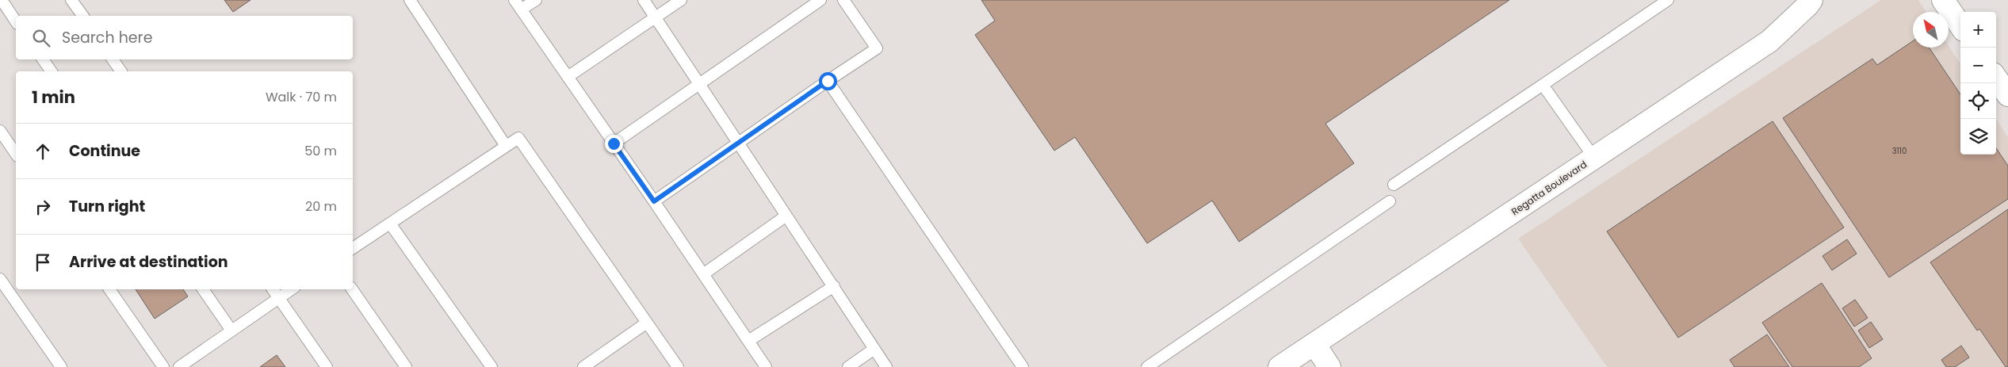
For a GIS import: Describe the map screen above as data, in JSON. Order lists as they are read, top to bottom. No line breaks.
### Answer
{"streets":{"street":["Regatta Boulevard"]},"house_numbers":["3110"],"north":"top left","page":{"map_buttons":["+","−"],"search":"Search here","heading":["1 min","Walk · 70 m"],"list":[["Continue","50 m"],["Turn right","20 m"],"Arrive at destination"]}}
